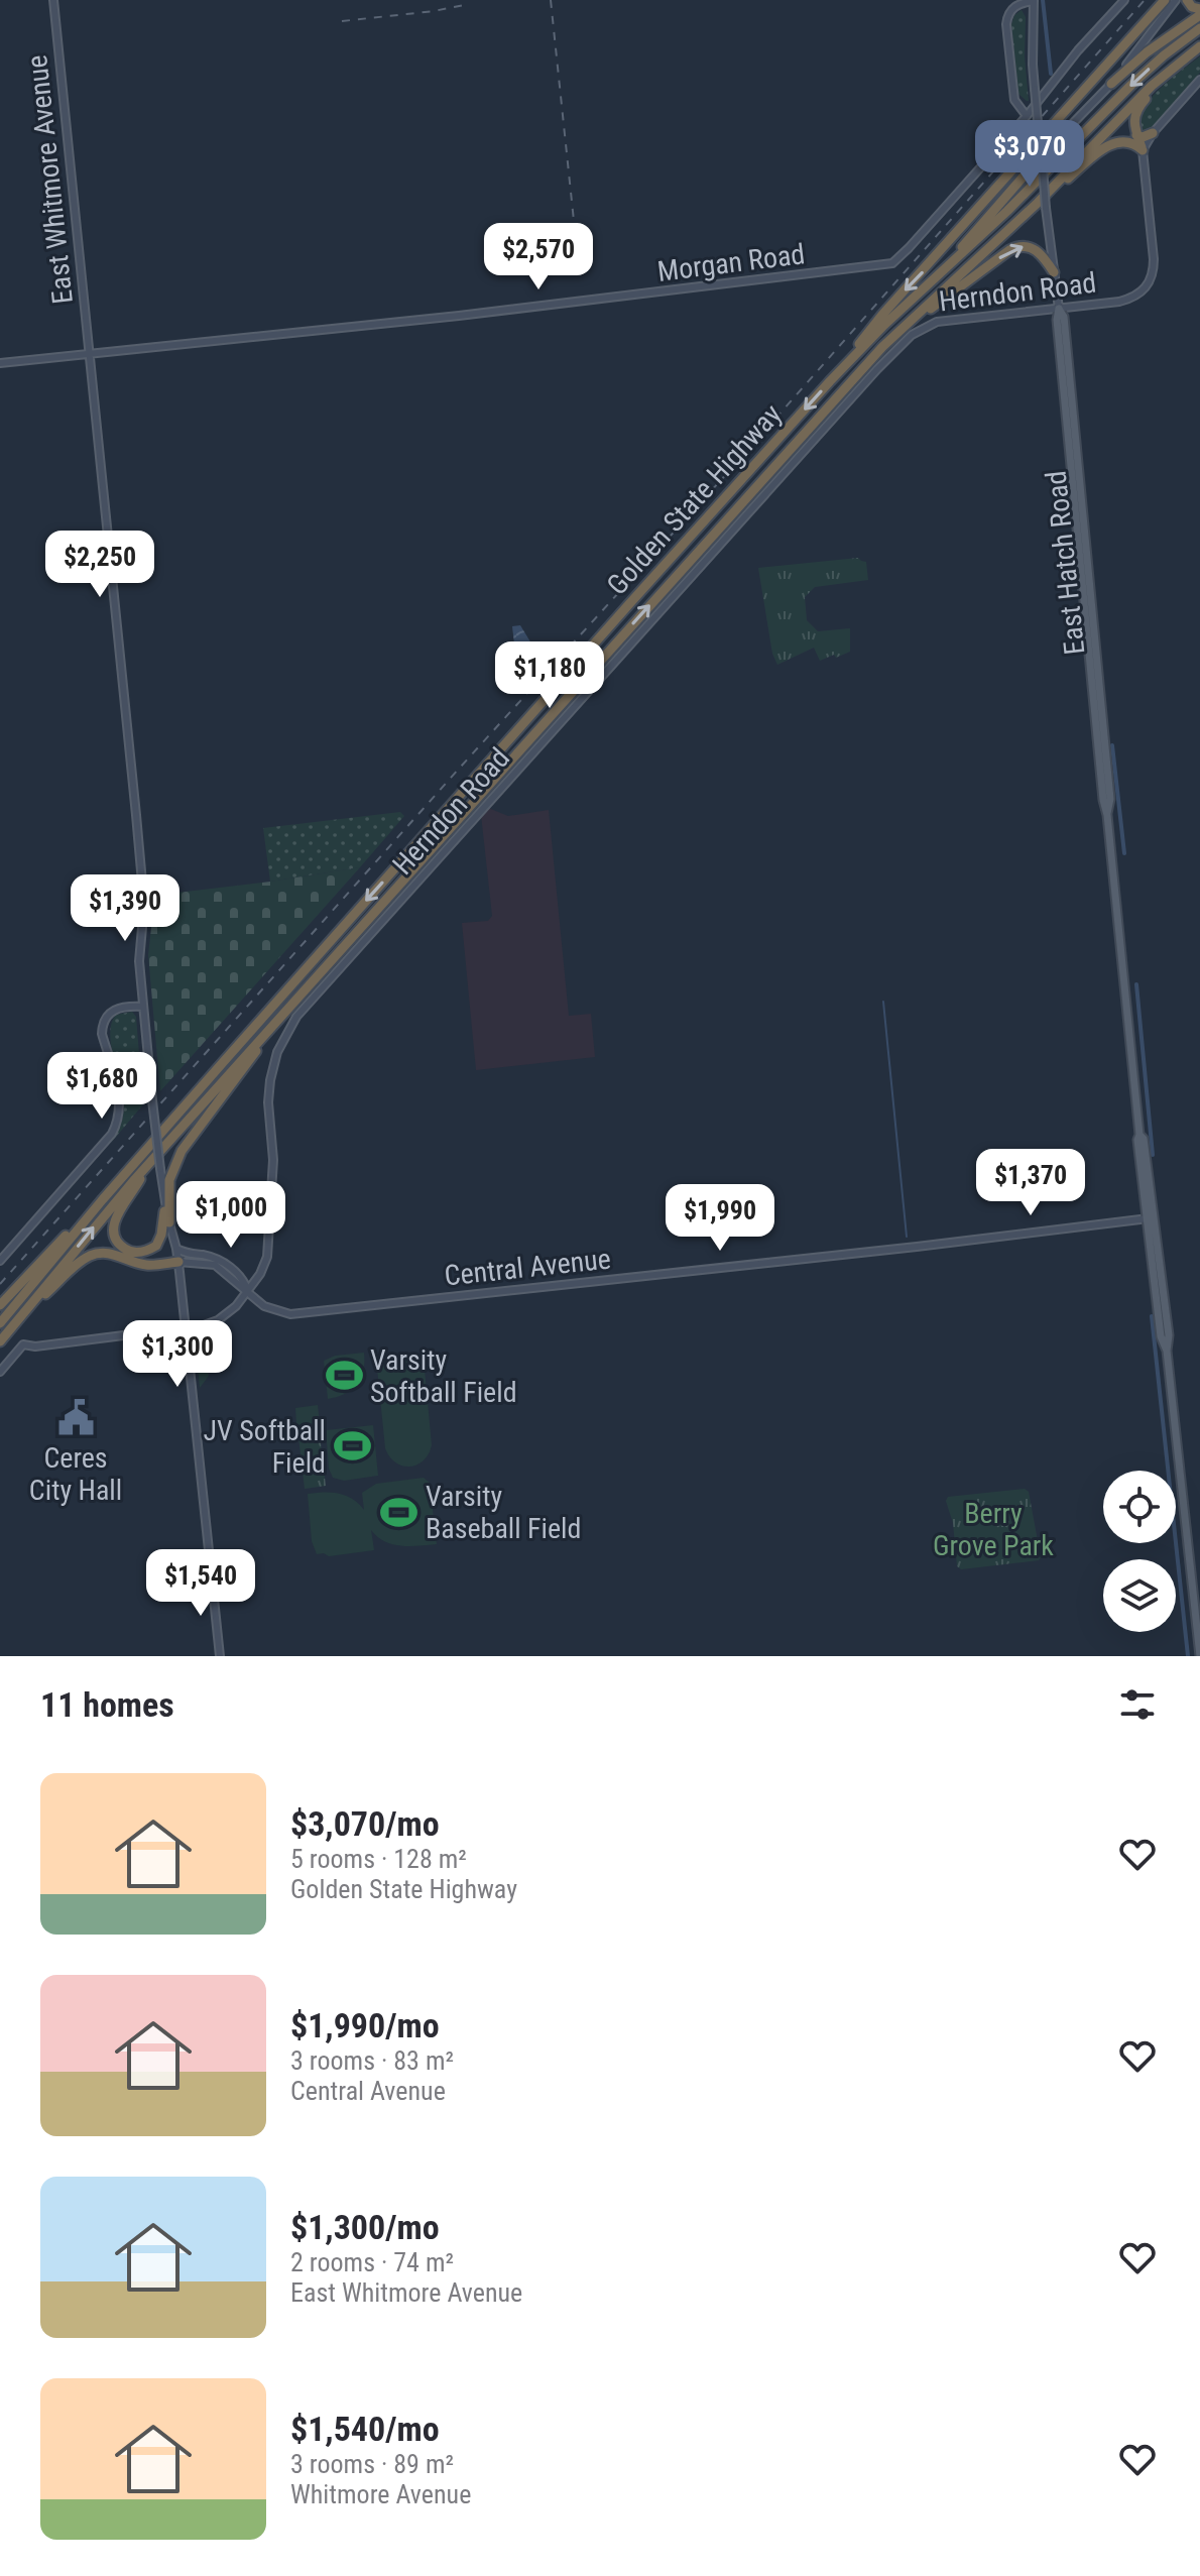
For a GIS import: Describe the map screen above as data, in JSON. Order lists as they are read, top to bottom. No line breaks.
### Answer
{"streets":{"highway":["Golden State Highway"],"main road":["East Hatch Road"],"street":["East Whitmore Avenue","Morgan Road","Herndon Road","Central Avenue"]},"crossings":[["East Whitmore Avenue","Morgan Road"],["Herndon Road","East Hatch Road"],["Herndon Road","Central Avenue"],["Golden State Highway","East Hatch Road"],["East Hatch Road","Central Avenue"]],"parks":["Berry Grove Park"],"places":{"sports":["Varsity Softball Field","JV Softball Field","Varsity Baseball Field"],"public building":["Ceres City Hall"]},"page":{"price":["$3,070","$2,570","$2,250","$1,180","$1,390","$1,680","$1,370","$1,000","$1,990","$1,300","$1,540"],"heading":"11 homes","list":[{"name":"$3,070/mo","note":"5 rooms · 128 m² · Golden State Highway"},{"name":"$1,990/mo","note":"3 rooms · 83 m² · Central Avenue"},{"name":"$1,300/mo","note":"2 rooms · 74 m² · East Whitmore Avenue"},{"name":"$1,540/mo","note":"3 rooms · 89 m² · Whitmore Avenue"}]}}
